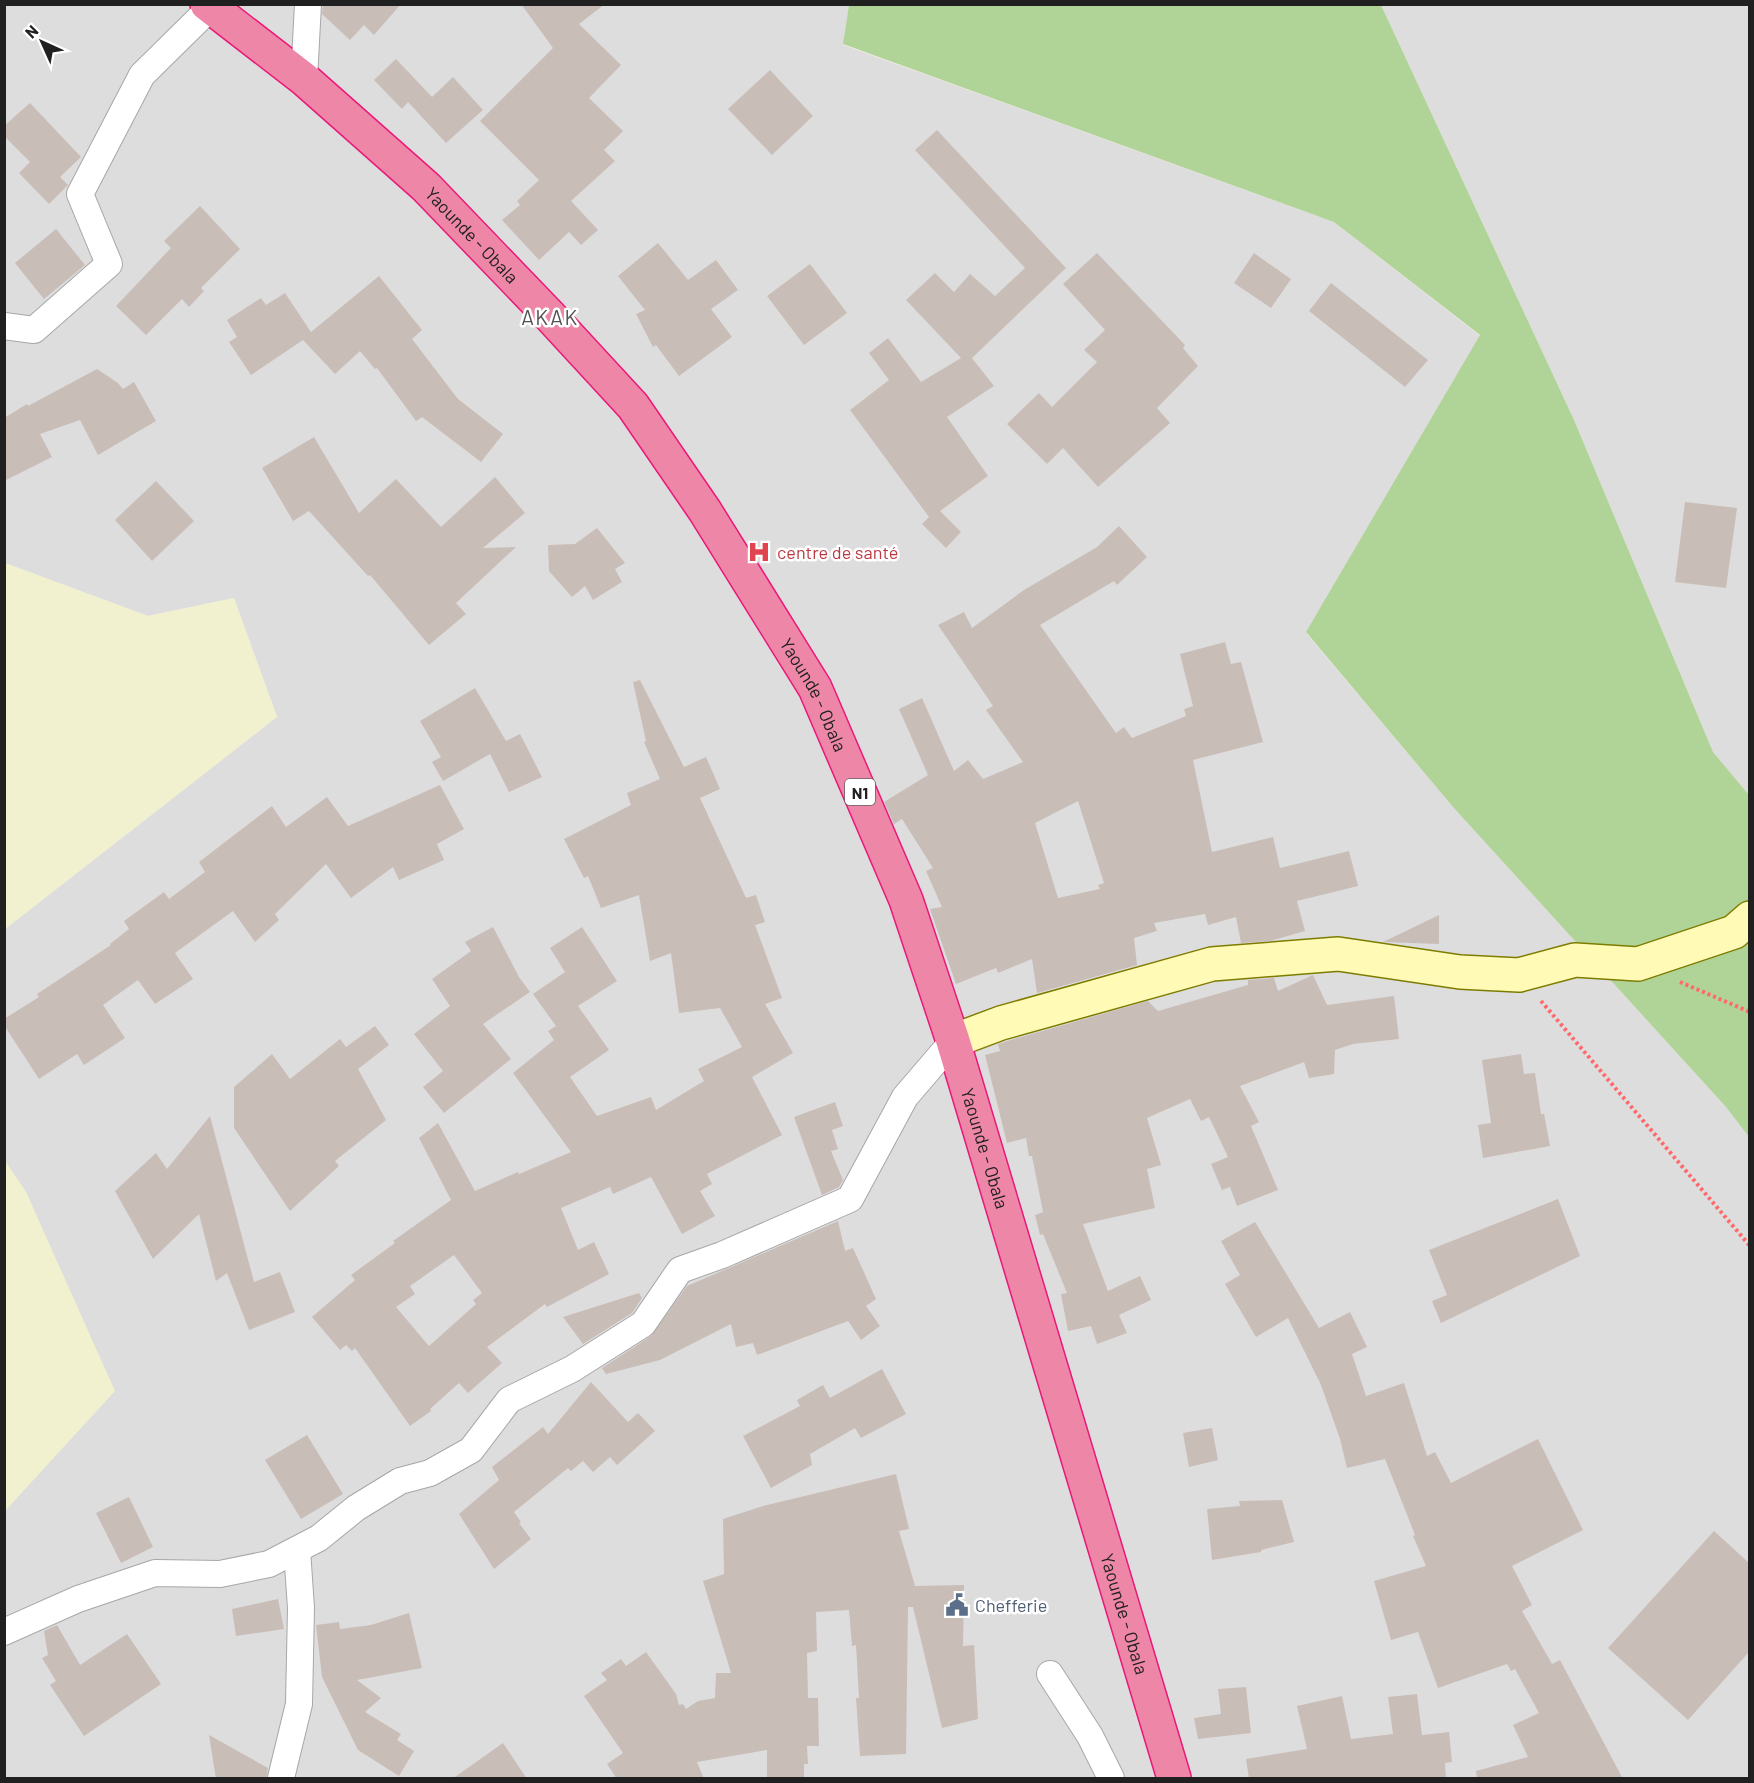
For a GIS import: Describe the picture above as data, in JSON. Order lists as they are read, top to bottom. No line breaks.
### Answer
{"streets":{"highway":["Yaounde - Obala","N1"]},"districts":["AKAK"],"places":{"hospital":["centre de santé"],"public building":["Chefferie"]},"north":"top left"}
